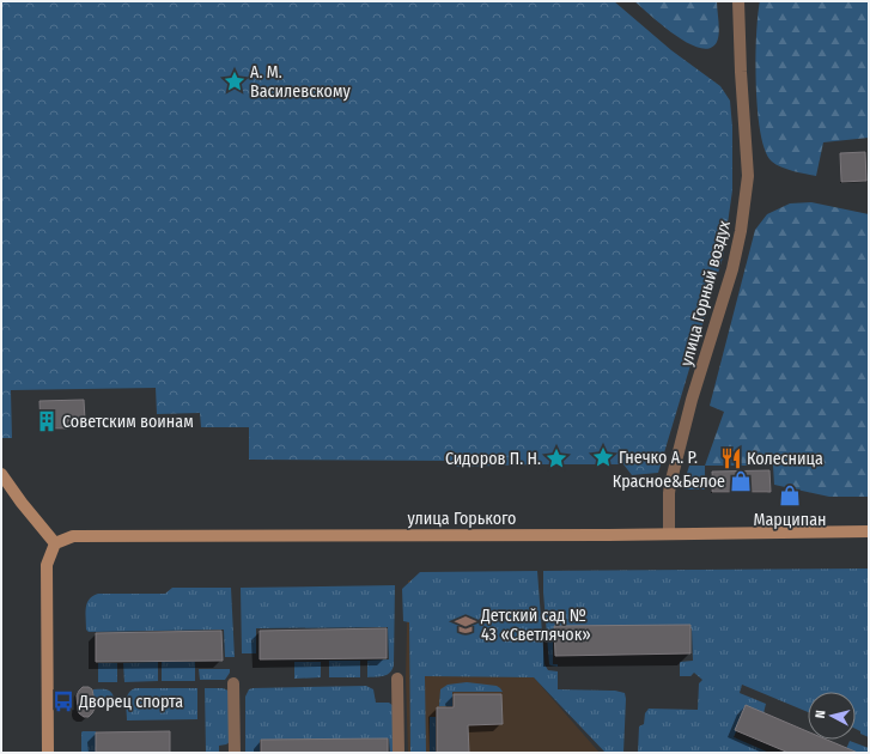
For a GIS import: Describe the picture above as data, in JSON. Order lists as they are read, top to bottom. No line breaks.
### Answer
{"streets":{"main road":["улица Горького"],"street":["улица Горный воздух"]},"crossings":[["улица Горный воздух","улица Горького"]],"places":{"place":["А. М. Василевскому","Гнечко А. Р.","Сидоров П. Н."],"building":["Советским воинам"],"restaurant":["Колесница"],"shop":["Красное&Белое","Марципан"],"school or university":["Детский сад № 43 «Светлячок»"],"bus stop":["Дворец спорта"]},"north":"left"}
